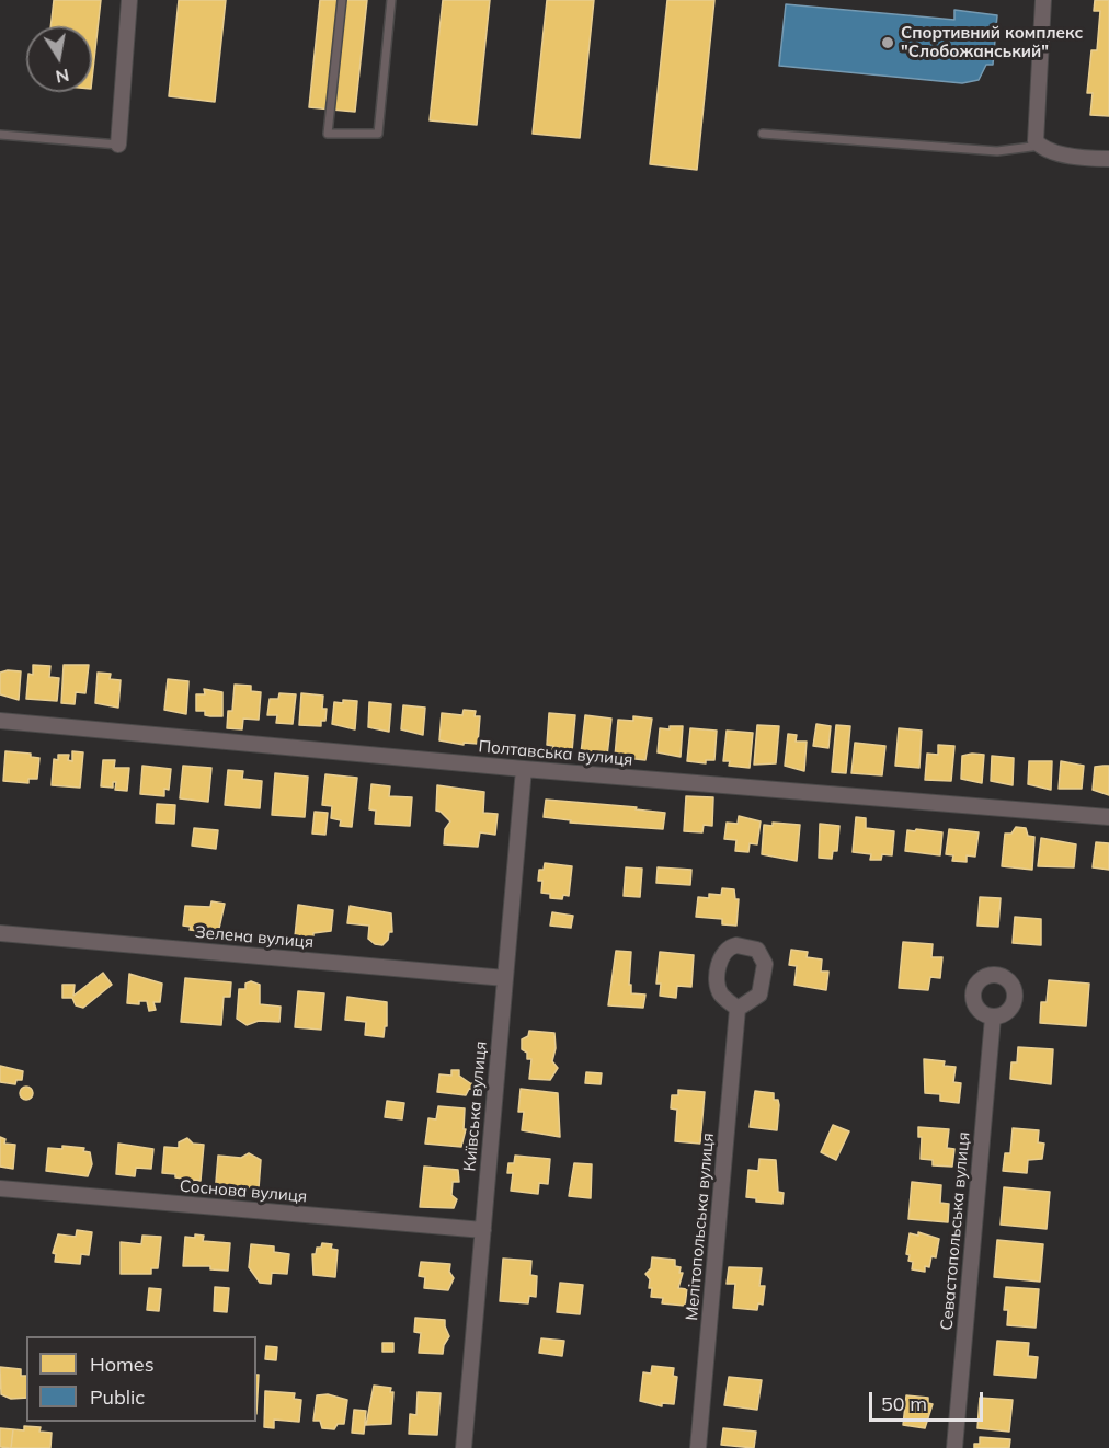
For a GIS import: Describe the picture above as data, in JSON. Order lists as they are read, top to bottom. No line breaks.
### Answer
{"streets":{"street":["Полтавська вулиця","Зелена вулиця","Київська вулиця","Соснова вулиця","Мелітопольська вулиця","Севастопольська вулиця"]},"crossings":[["Полтавська вулиця","Київська вулиця"],["Зелена вулиця","Київська вулиця"],["Київська вулиця","Соснова вулиця"]],"places":["Спортивний комплекс \"Слобожанський\""],"legend":["Homes","Public"],"scale_bar":"50 m","north":"bottom"}
